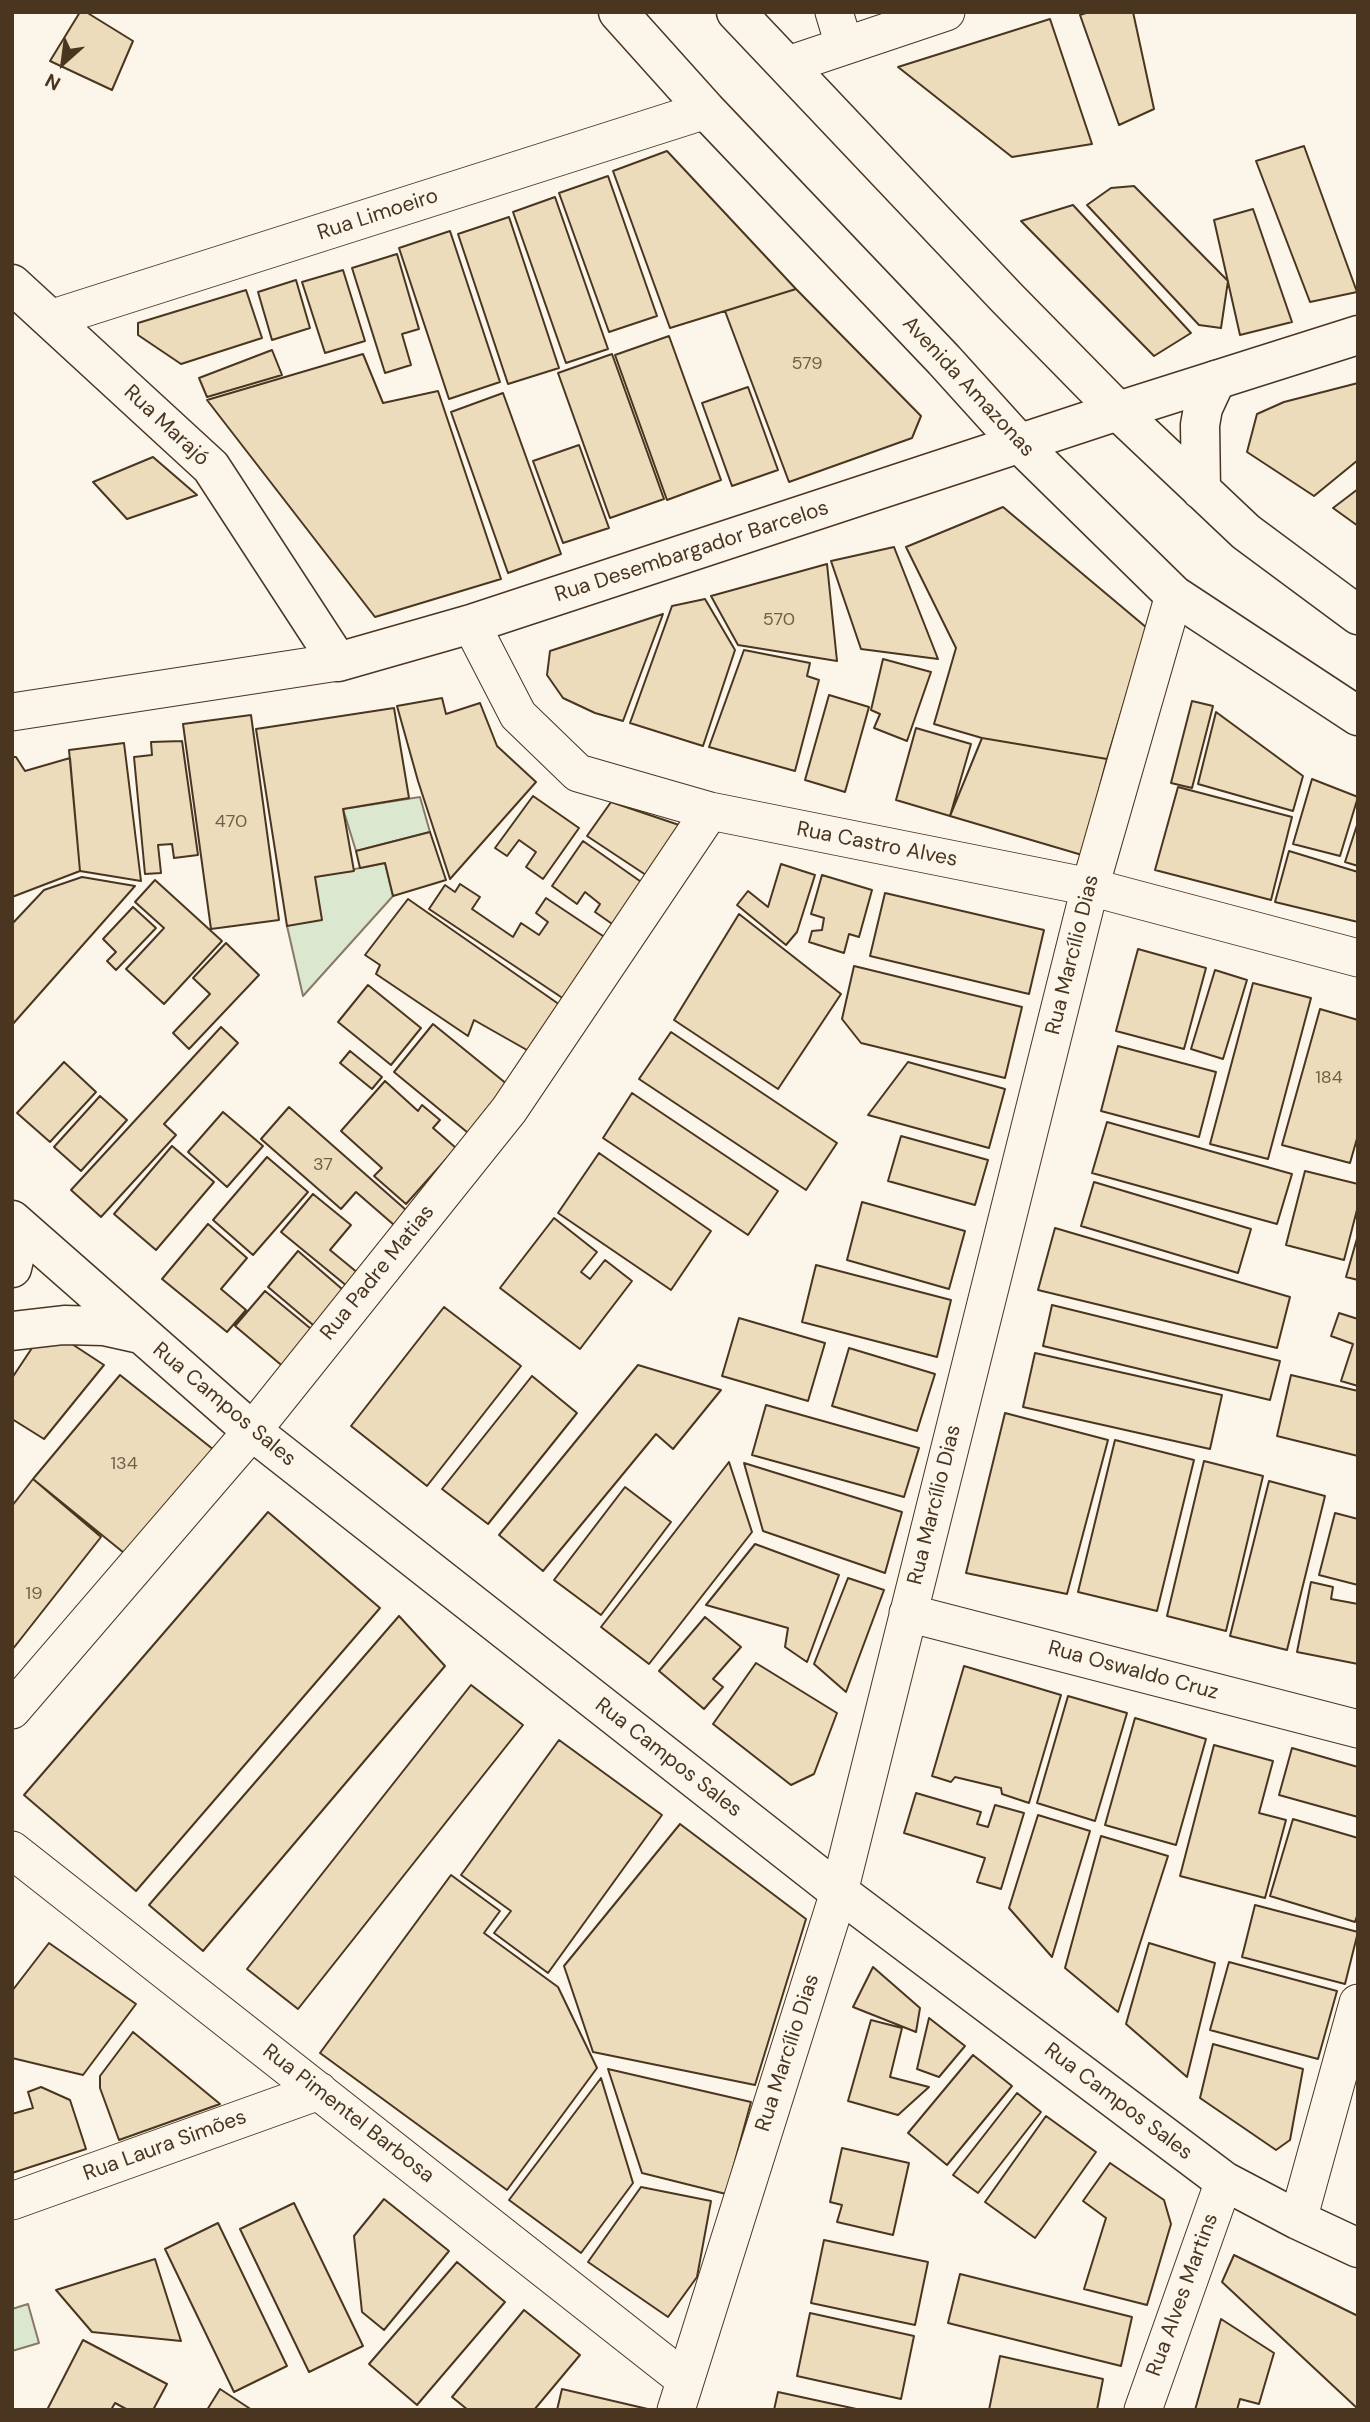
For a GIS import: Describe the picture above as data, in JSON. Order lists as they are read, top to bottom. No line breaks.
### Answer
{"streets":{"street":["Rua Limoeiro","Avenida Amazonas","Rua Marajó","Rua Desembargador Barcelos","Rua Castro Alves","Rua Marcílio Dias","Rua Padre Matias","Rua Campos Sales","Rua Oswaldo Cruz","Rua Pimentel Barbosa","Rua Laura Simões","Rua Alves Martins"]},"crossings":[["Rua Limoeiro","Avenida Amazonas"],["Rua Limoeiro","Rua Marajó"],["Avenida Amazonas","Rua Desembargador Barcelos"],["Avenida Amazonas","Rua Marcílio Dias"],["Rua Marajó","Rua Desembargador Barcelos"],["Rua Desembargador Barcelos","Rua Castro Alves"],["Rua Castro Alves","Rua Marcílio Dias"],["Rua Castro Alves","Rua Padre Matias"],["Rua Marcílio Dias","Rua Campos Sales"],["Rua Marcílio Dias","Rua Oswaldo Cruz"],["Rua Marcílio Dias","Rua Pimentel Barbosa"],["Rua Padre Matias","Rua Campos Sales"],["Rua Campos Sales","Rua Alves Martins"],["Rua Pimentel Barbosa","Rua Laura Simões"]],"house_numbers":["579","570","470","184","37","134","19"],"north":"bottom left"}
